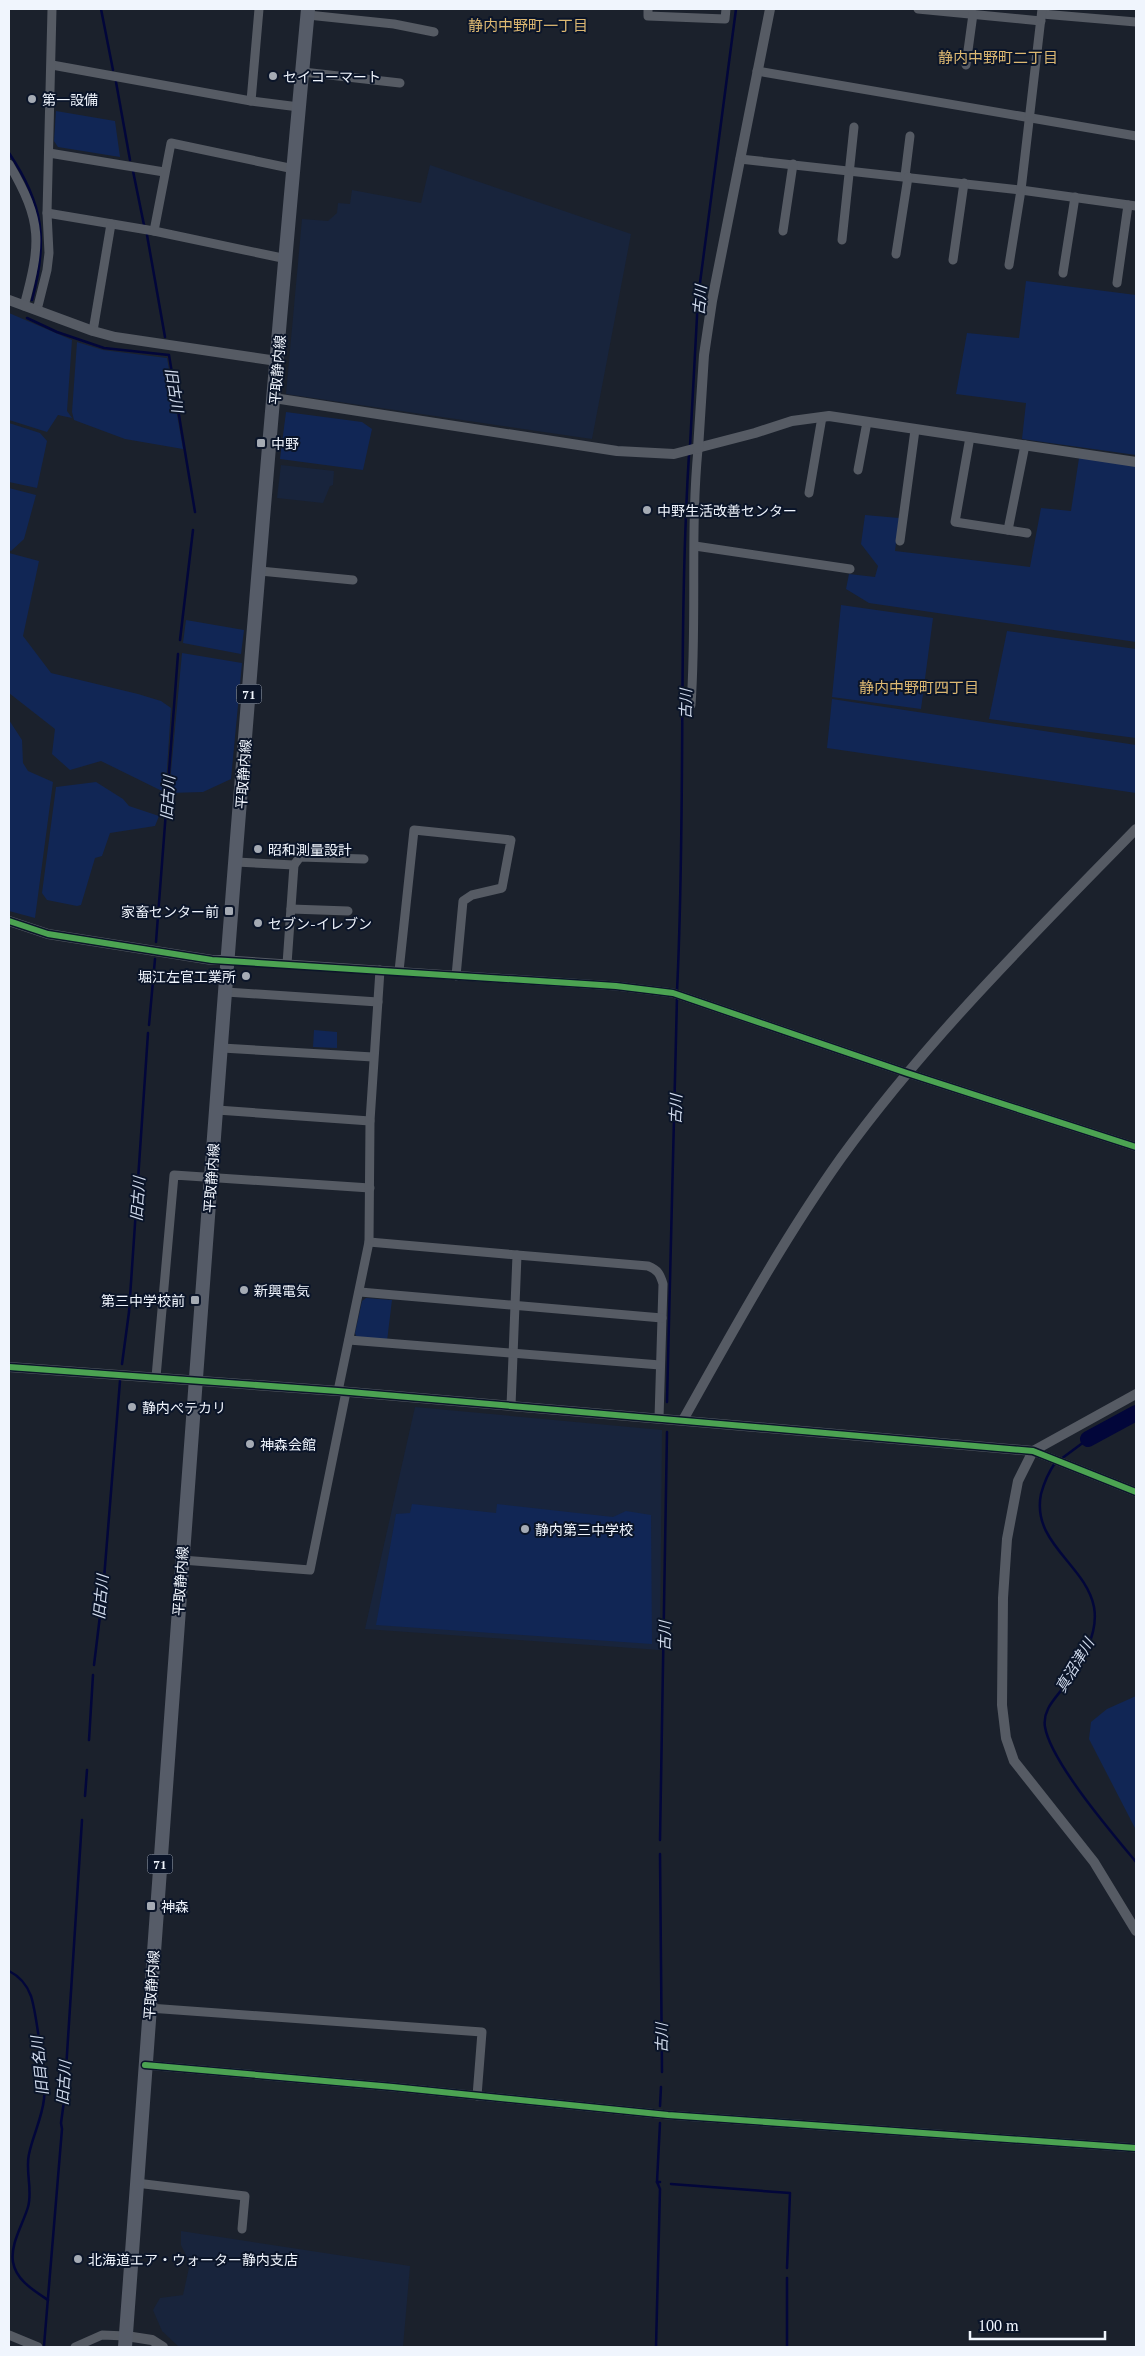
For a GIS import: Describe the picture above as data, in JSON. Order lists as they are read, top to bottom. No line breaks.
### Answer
{"streets":{"main road":["平取静内線","71"]},"districts":["静内中野町一丁目","静内中野町二丁目","静内中野町四丁目"],"water":["古川","旧古川","真沼津川","旧目名川"],"places":{"other":["セイコーマート","第一設備","中野生活改善センター","昭和測量設計","セブン-イレブン","堀江左官工業所","新興電気","静内ぺテカリ","神森会館","静内第三中学校","北海道エア・ウォーター静内支店"],"transit":["中野","家畜センター前","第三中学校前","神森"]},"scale_bar":"100 m"}
